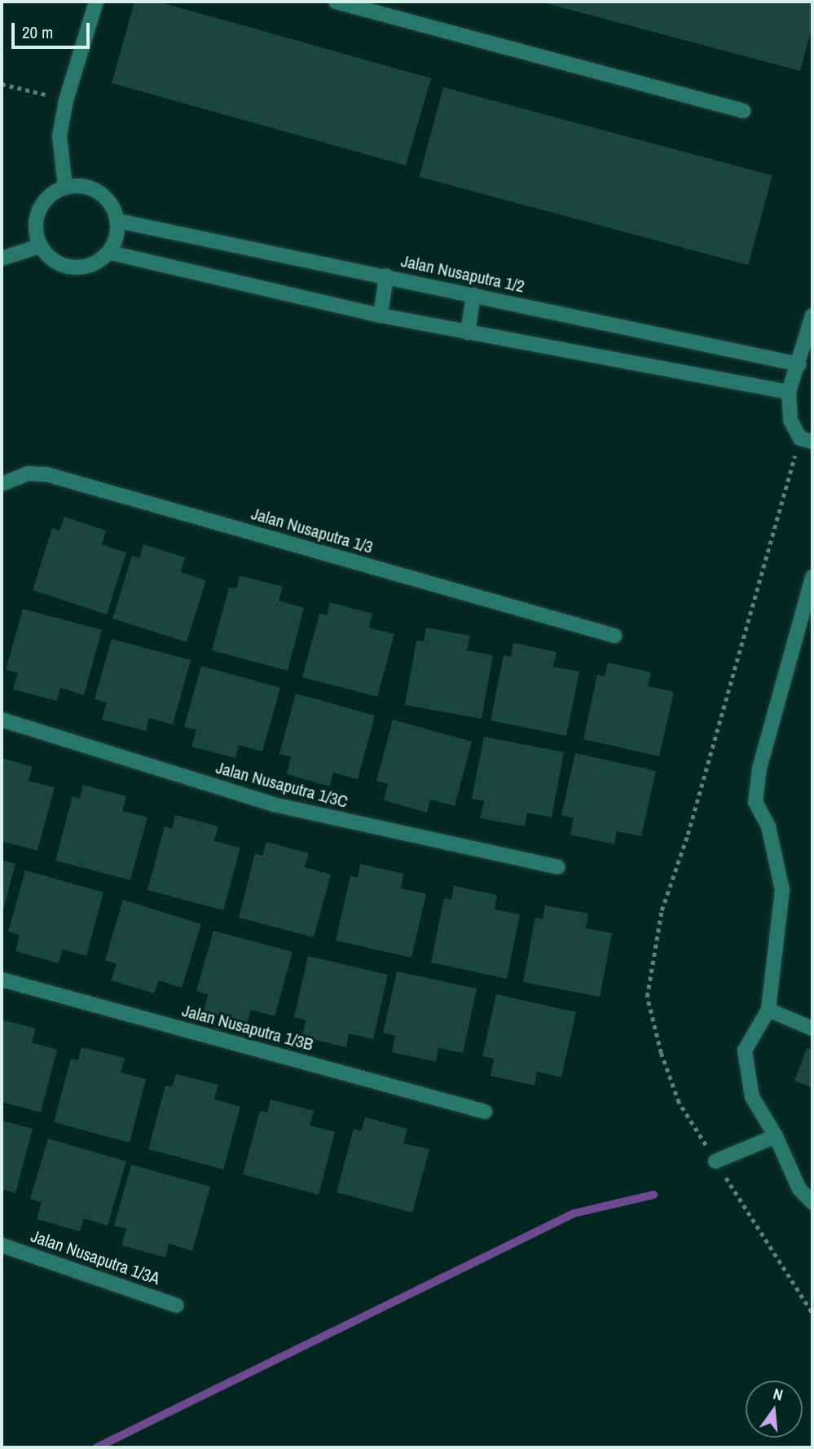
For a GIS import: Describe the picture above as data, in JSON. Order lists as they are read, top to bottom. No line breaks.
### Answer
{"streets":{"street":["Jalan Nusaputra 1/2","Jalan Nusaputra 1/3","Jalan Nusaputra 1/3C","Jalan Nusaputra 1/3B","Jalan Nusaputra 1/3A"]},"scale_bar":"20 m","north":"top"}
